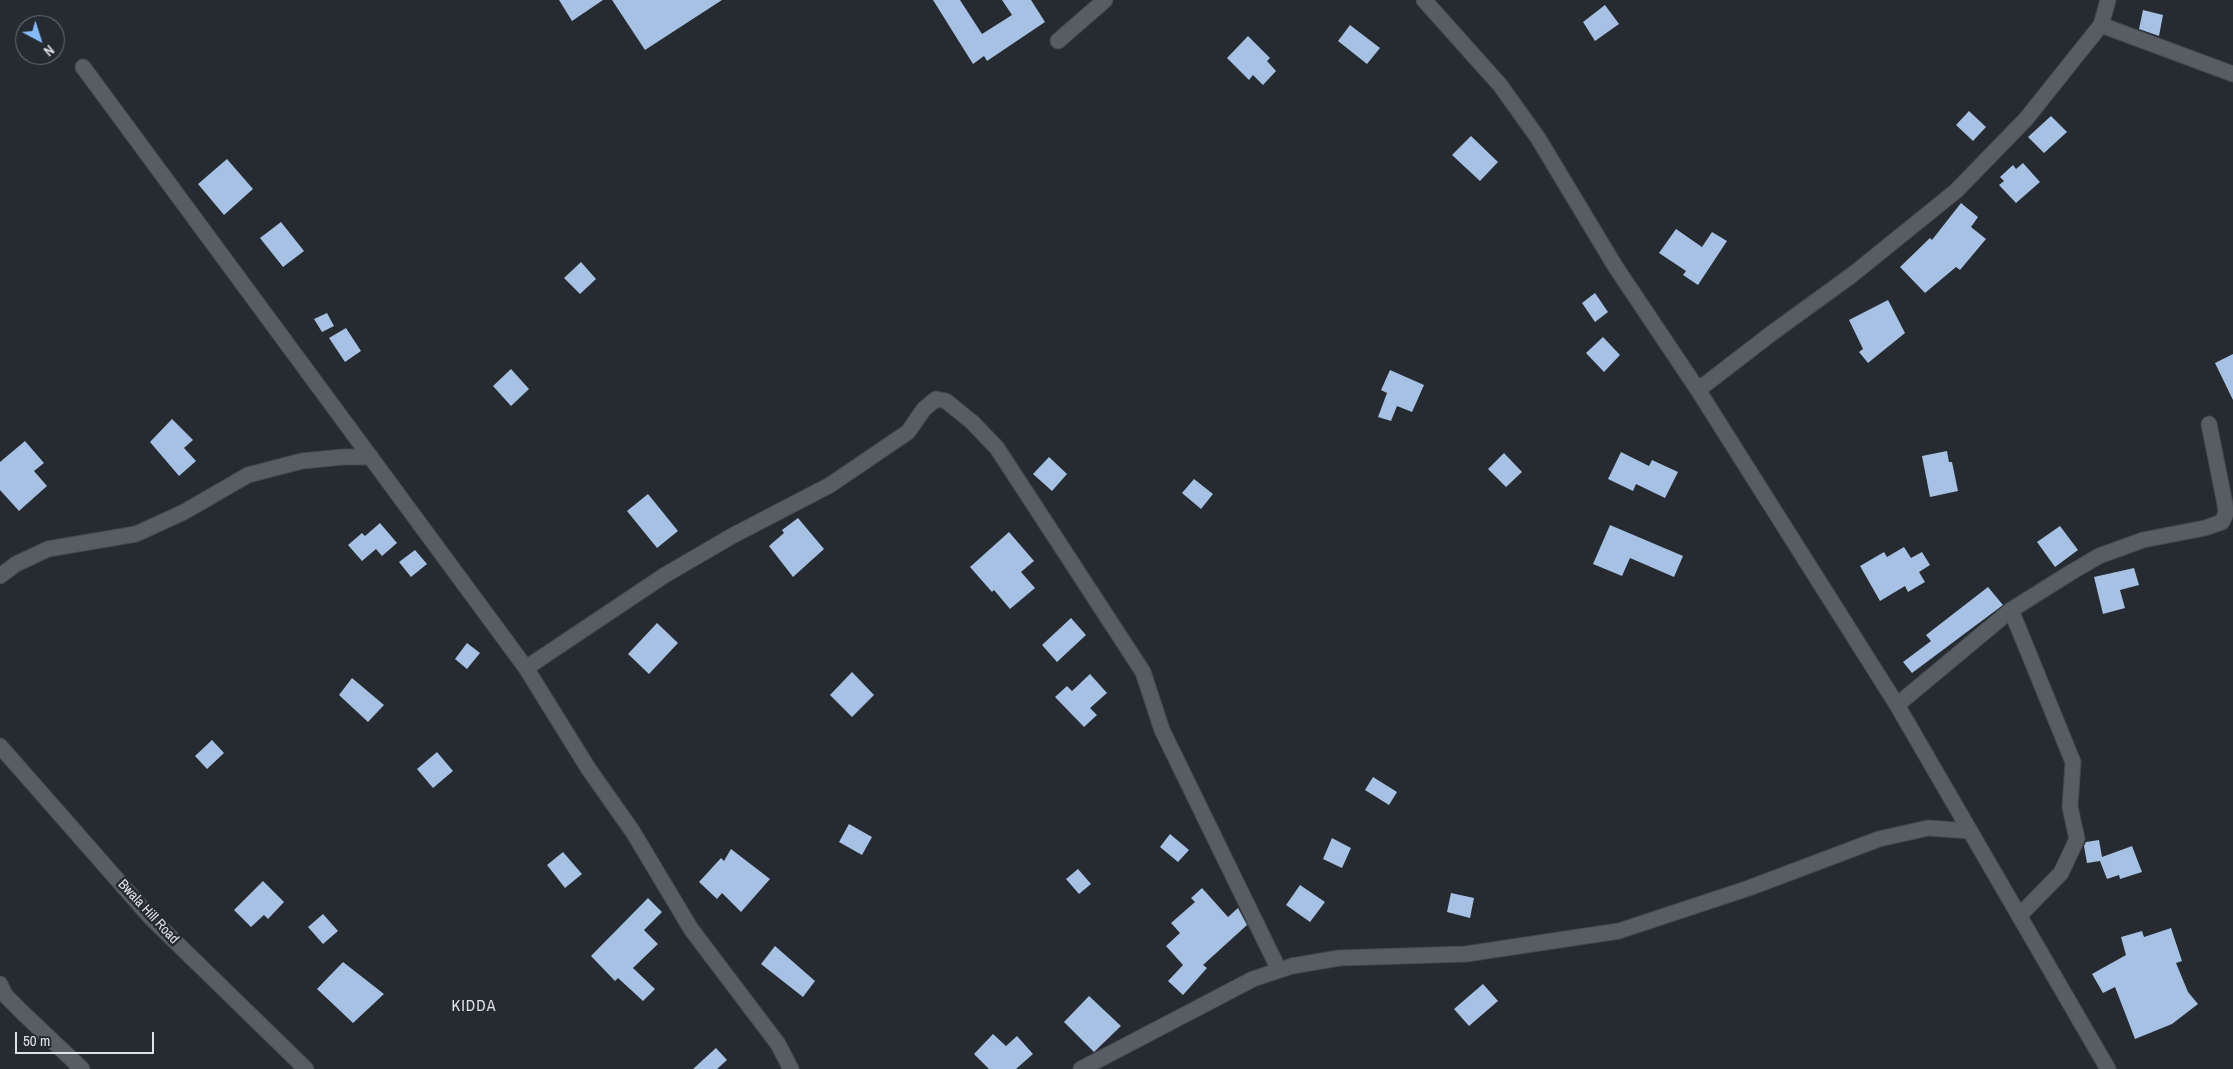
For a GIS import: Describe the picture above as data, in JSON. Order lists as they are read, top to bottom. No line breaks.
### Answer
{"streets":{"street":["Bwala Hill Road"]},"districts":["KIDDA"],"scale_bar":"50 m","north":"bottom right"}
